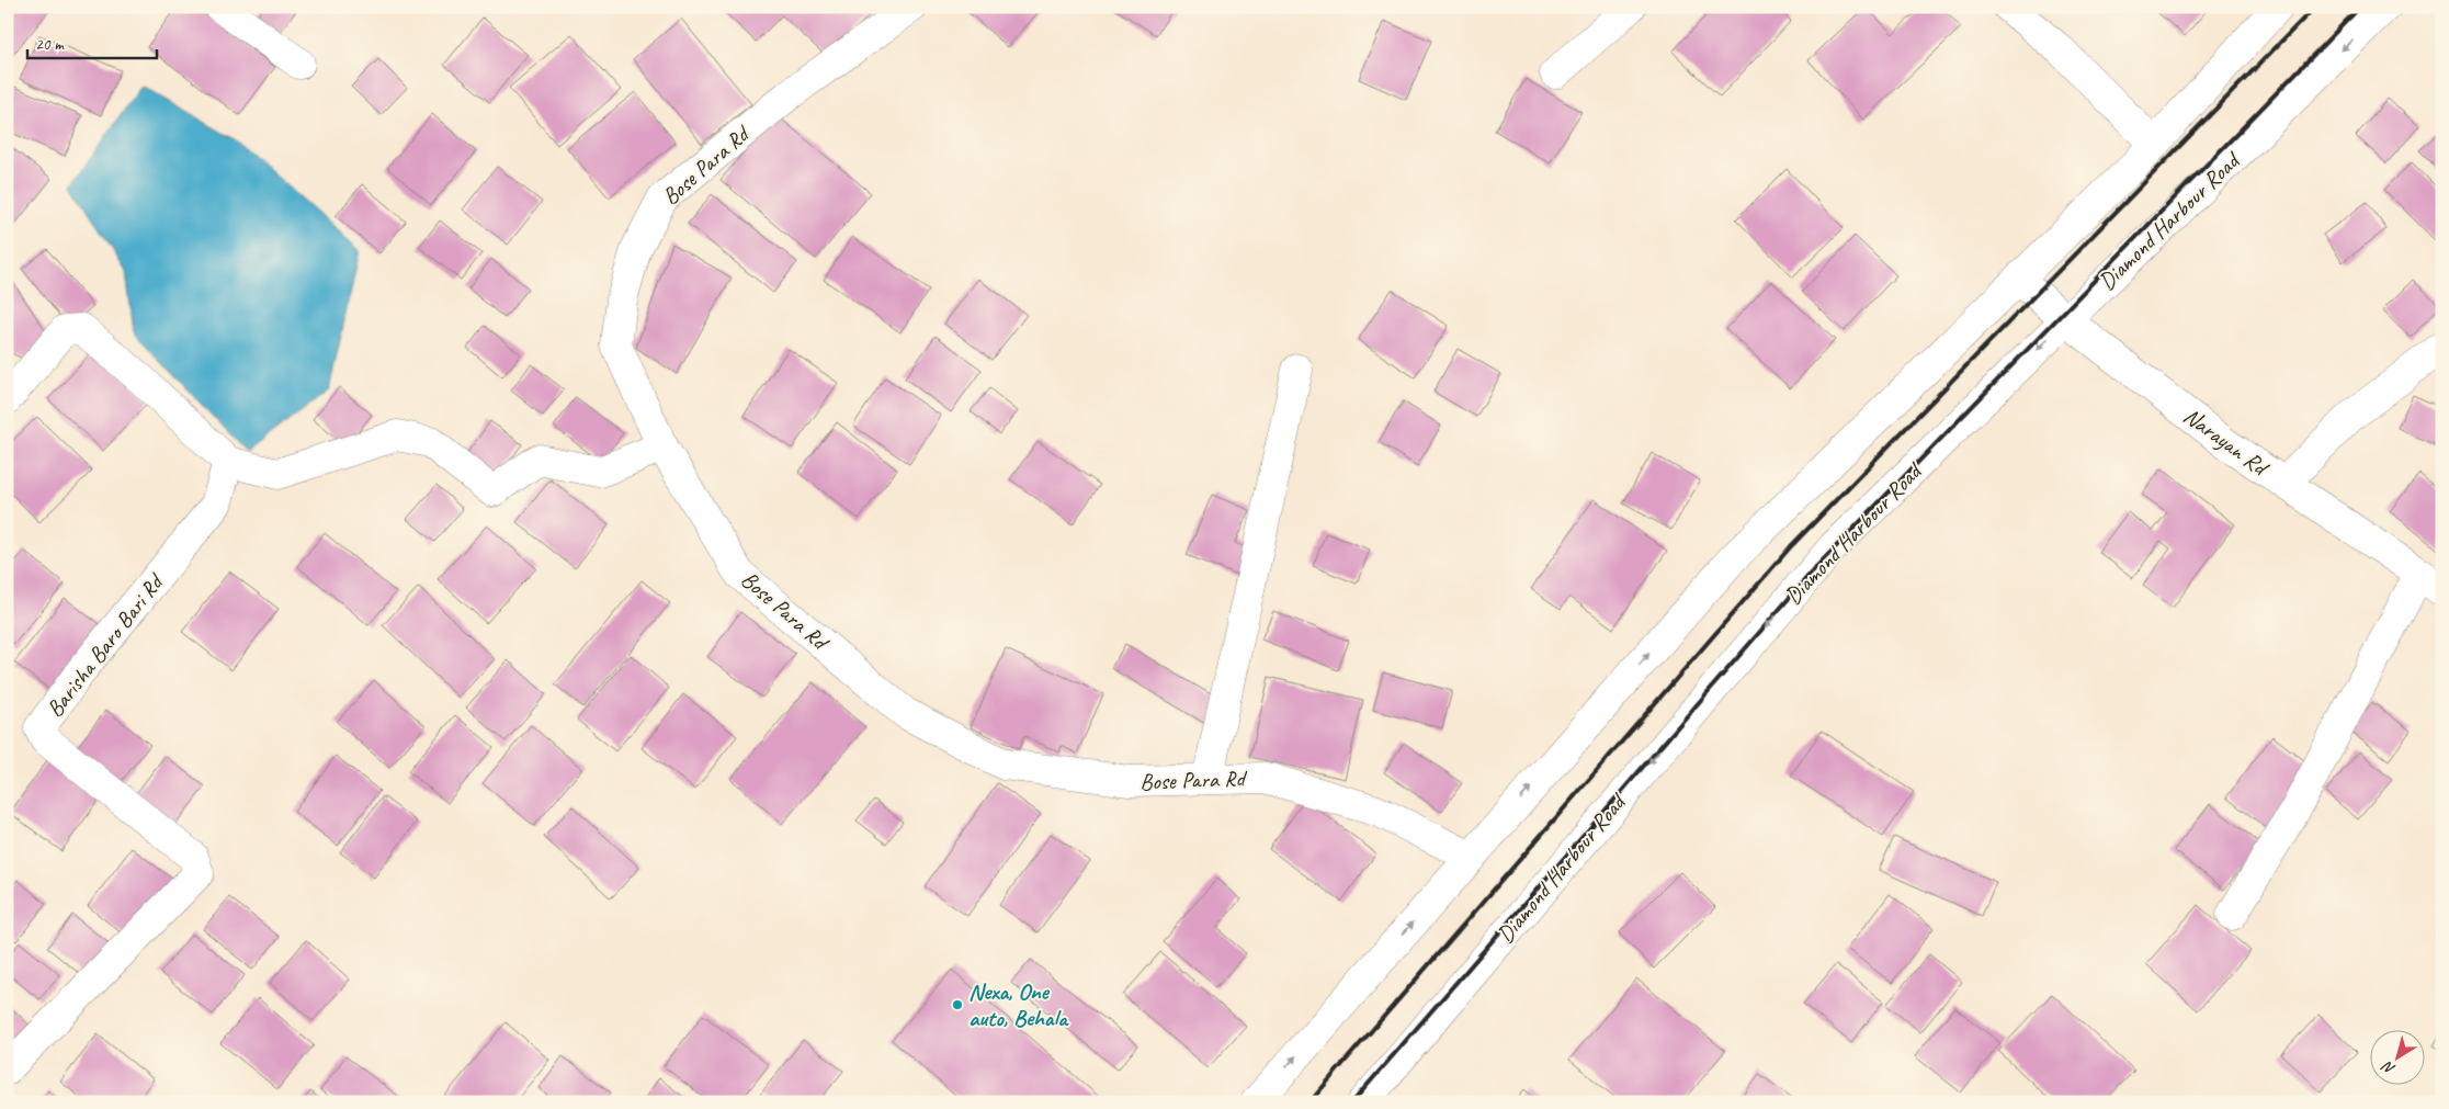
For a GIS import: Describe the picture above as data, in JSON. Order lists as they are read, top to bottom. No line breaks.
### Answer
{"streets":{"main road":["Bose Para Rd","Diamond Harbour Road","Narayan Rd","Barisha Baro Bari Rd"]},"crossings":[["Diamond Harbour Road","Narayan Rd"]],"places":["Nexa, One auto, Behala"],"scale_bar":"20 m","north":"bottom left"}
